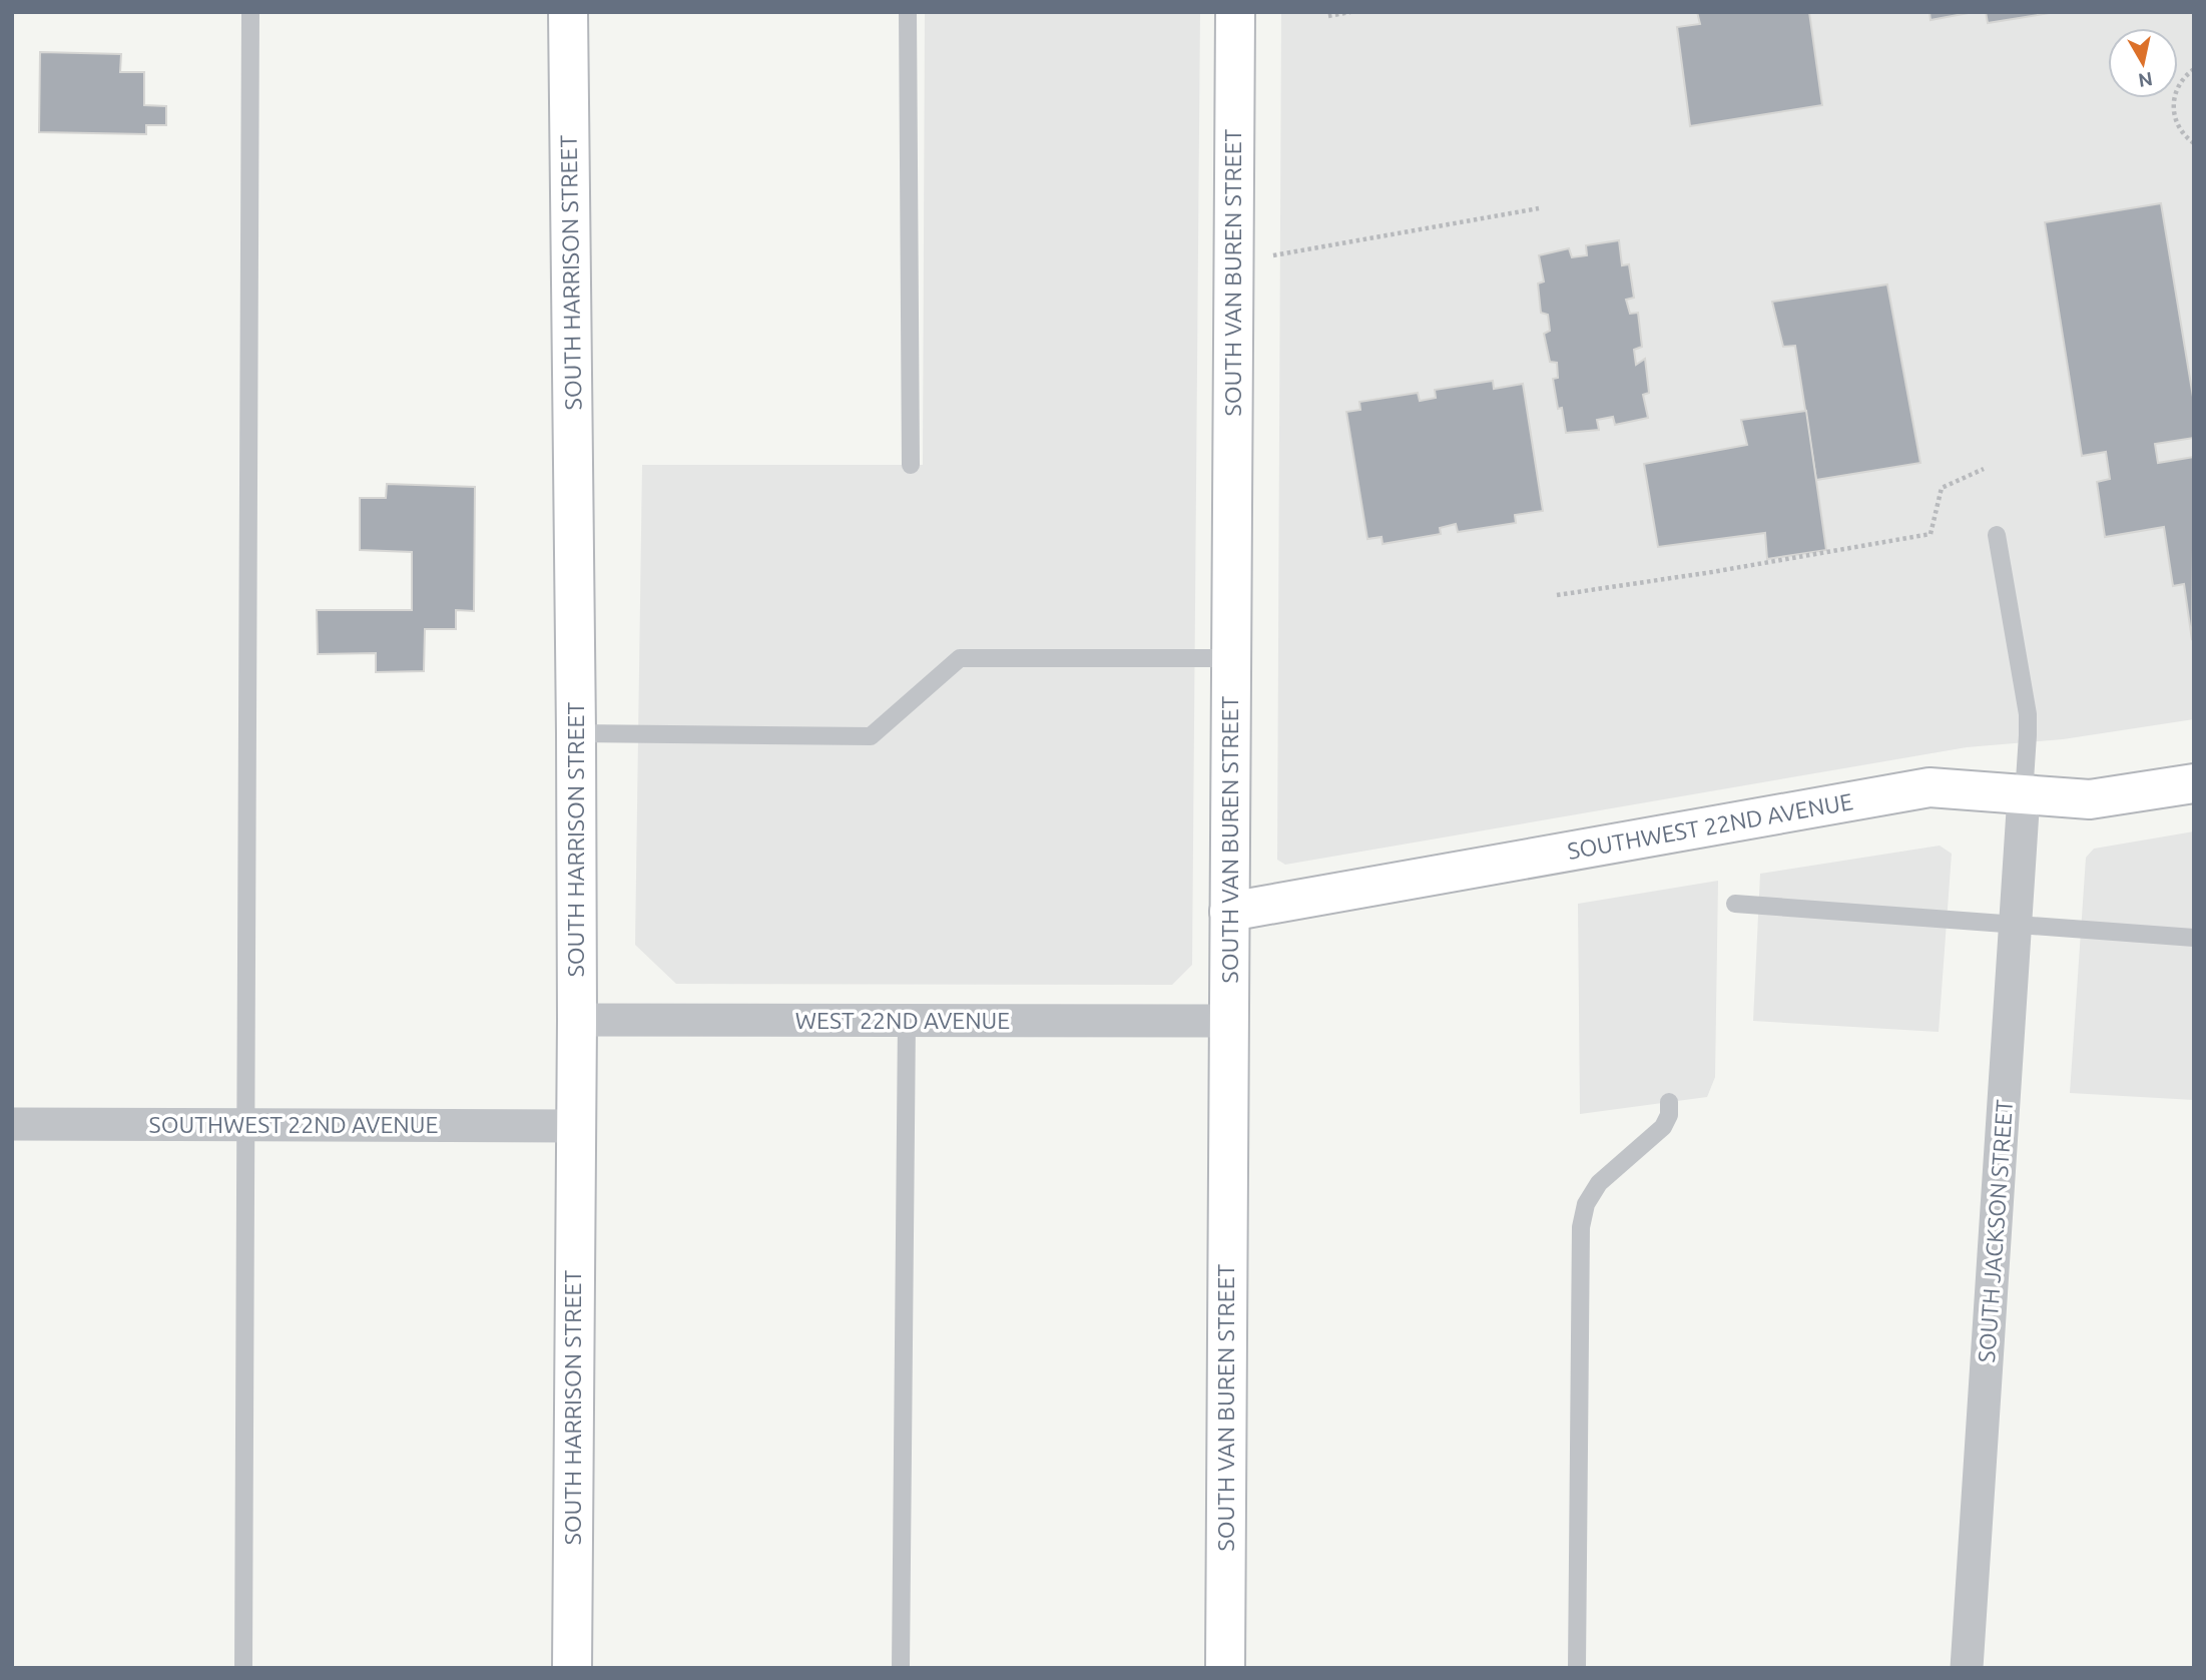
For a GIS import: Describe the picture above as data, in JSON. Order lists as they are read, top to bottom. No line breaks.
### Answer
{"streets":{"street":["SOUTH HARRISON STREET","SOUTH VAN BUREN STREET","SOUTHWEST 22ND AVENUE","WEST 22ND AVENUE","SOUTH JACKSON STREET"]},"crossings":[["SOUTH HARRISON STREET","SOUTHWEST 22ND AVENUE"],["SOUTH HARRISON STREET","WEST 22ND AVENUE"],["SOUTH VAN BUREN STREET","SOUTHWEST 22ND AVENUE"],["SOUTH VAN BUREN STREET","WEST 22ND AVENUE"],["SOUTHWEST 22ND AVENUE","SOUTH JACKSON STREET"]],"north":"bottom"}
